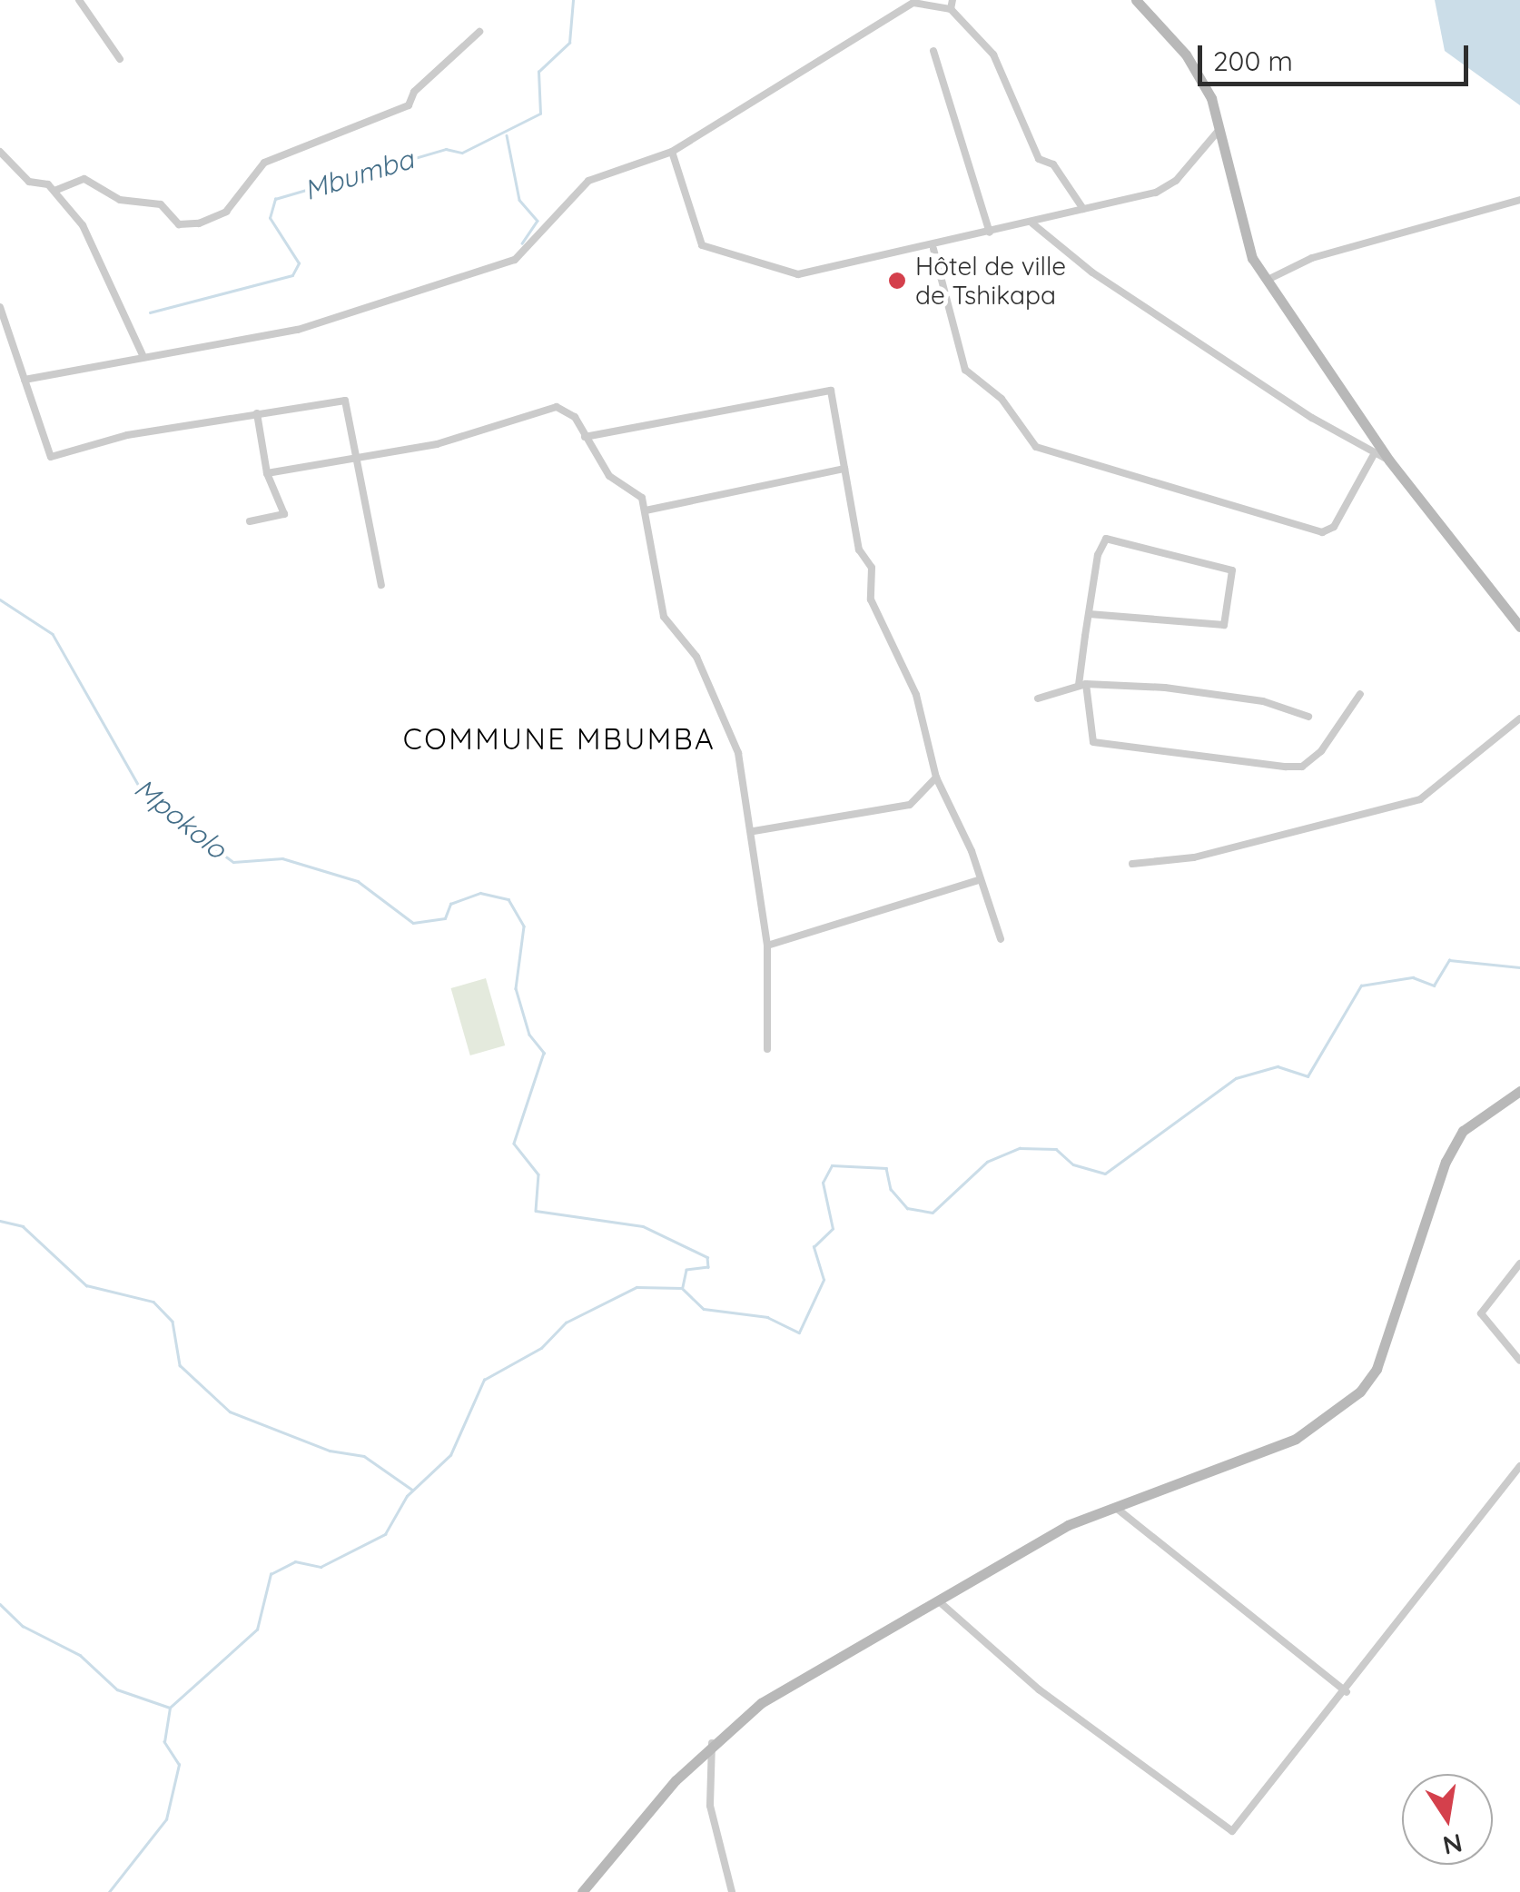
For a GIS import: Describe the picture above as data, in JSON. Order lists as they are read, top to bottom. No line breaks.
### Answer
{"districts":["COMMUNE MBUMBA"],"water":["Mbumba","Mpokolo"],"places":["Hôtel de ville de Tshikapa"],"scale_bar":"200 m","north":"bottom"}
